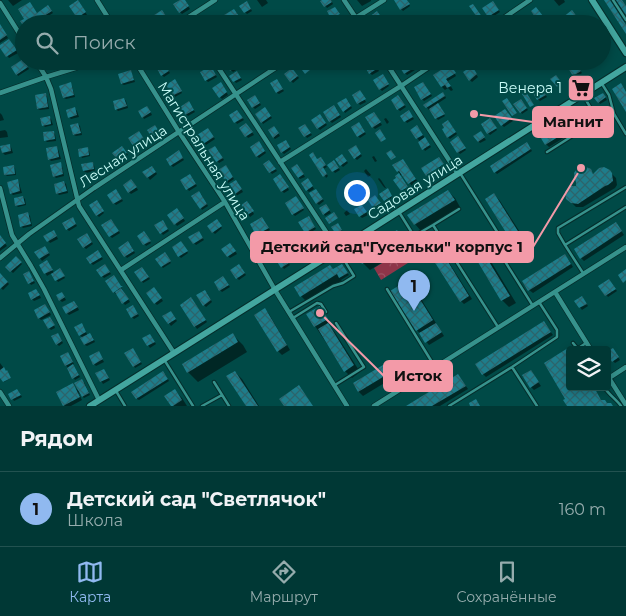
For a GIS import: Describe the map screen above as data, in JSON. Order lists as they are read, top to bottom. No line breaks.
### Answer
{"streets":{"street":["Магистральная улица","Лесная улица","Садовая улица"]},"crossings":[["Магистральная улица","Лесная улица"],["Магистральная улица","Садовая улица"]],"places":{"supermarket":["Венера 1"],"other":["Магнит","Детский сад\"Гусельки\" корпус 1","Исток"]},"page":{"search":"Поиск","pins":"1","heading":"Рядом","list":[{"mark":"1","name":"Детский сад \"Светлячок\"","note":"Школа","value":"160 m"}],"nav":["Карта","Маршрут","Сохранённые"]}}
